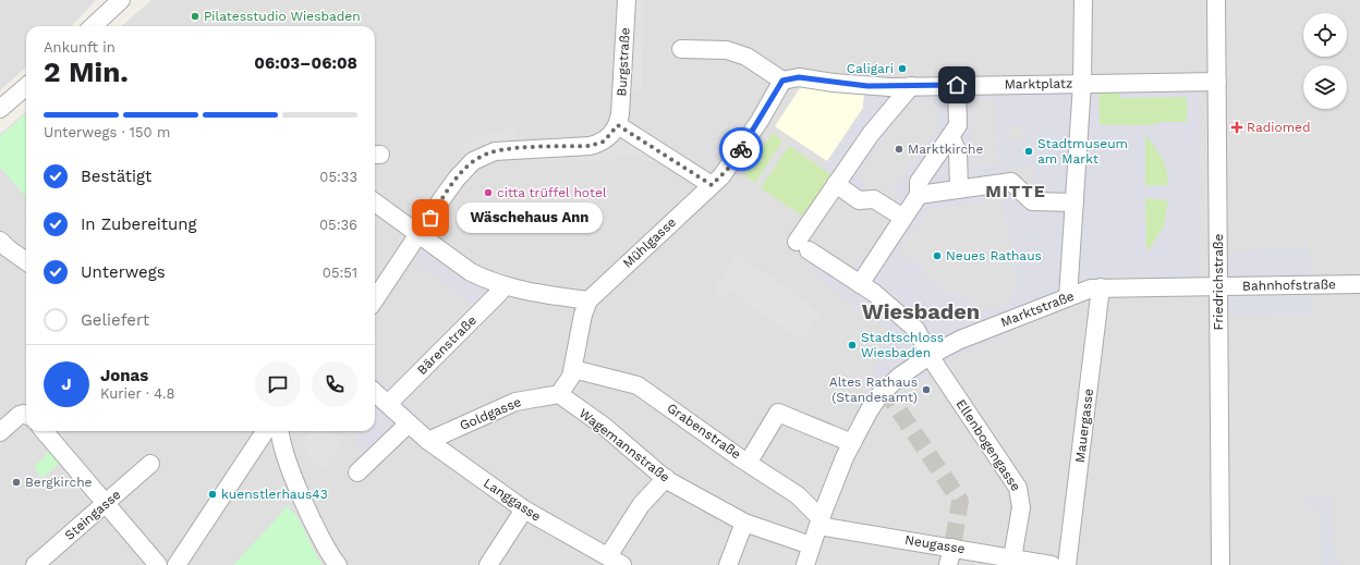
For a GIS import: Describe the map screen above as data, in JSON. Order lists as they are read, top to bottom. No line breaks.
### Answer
{"streets":{"street":["Burgstraße","Marktplatz","Mühlgasse","Friedrichstraße","Bahnhofstraße","Marktstraße","Bärenstraße","Goldgasse","Mauergasse","Grabenstraße","Wagemannstraße","Ellenbogengasse","Langgasse","Steingasse","Neugasse"]},"crossings":[["Marktplatz","Mühlgasse"],["Marktplatz","Marktstraße"],["Friedrichstraße","Bahnhofstraße"],["Friedrichstraße","Marktstraße"],["Bahnhofstraße","Marktstraße"],["Marktstraße","Mauergasse"],["Marktstraße","Grabenstraße"],["Marktstraße","Wagemannstraße"],["Marktstraße","Ellenbogengasse"],["Marktstraße","Neugasse"],["Bärenstraße","Langgasse"],["Goldgasse","Wagemannstraße"],["Goldgasse","Langgasse"],["Grabenstraße","Neugasse"],["Ellenbogengasse","Neugasse"]],"districts":["MITTE","Wiesbaden"],"places":{"other":["Pilatesstudio Wiesbaden","Caligari","Marktkirche","Stadtmuseum am Markt","citta trüffel hotel","Wäschehaus Ann","Neues Rathaus","Stadtschloss Wiesbaden","Altes Rathaus (Standesamt)","Bergkirche","kuenstlerhaus43"],"health":["Radiomed"]},"page":{"heading":["2 Min.","Ankunft in","06:03–06:08"],"panel":["Jonas","Kurier · 4.8"],"bar":"Unterwegs · 150 m","list":[["Bestätigt","05:33"],["In Zubereitung","05:36"],["Unterwegs","05:51"],"Geliefert"],"bubble":"Wäschehaus Ann","round":"J"}}
